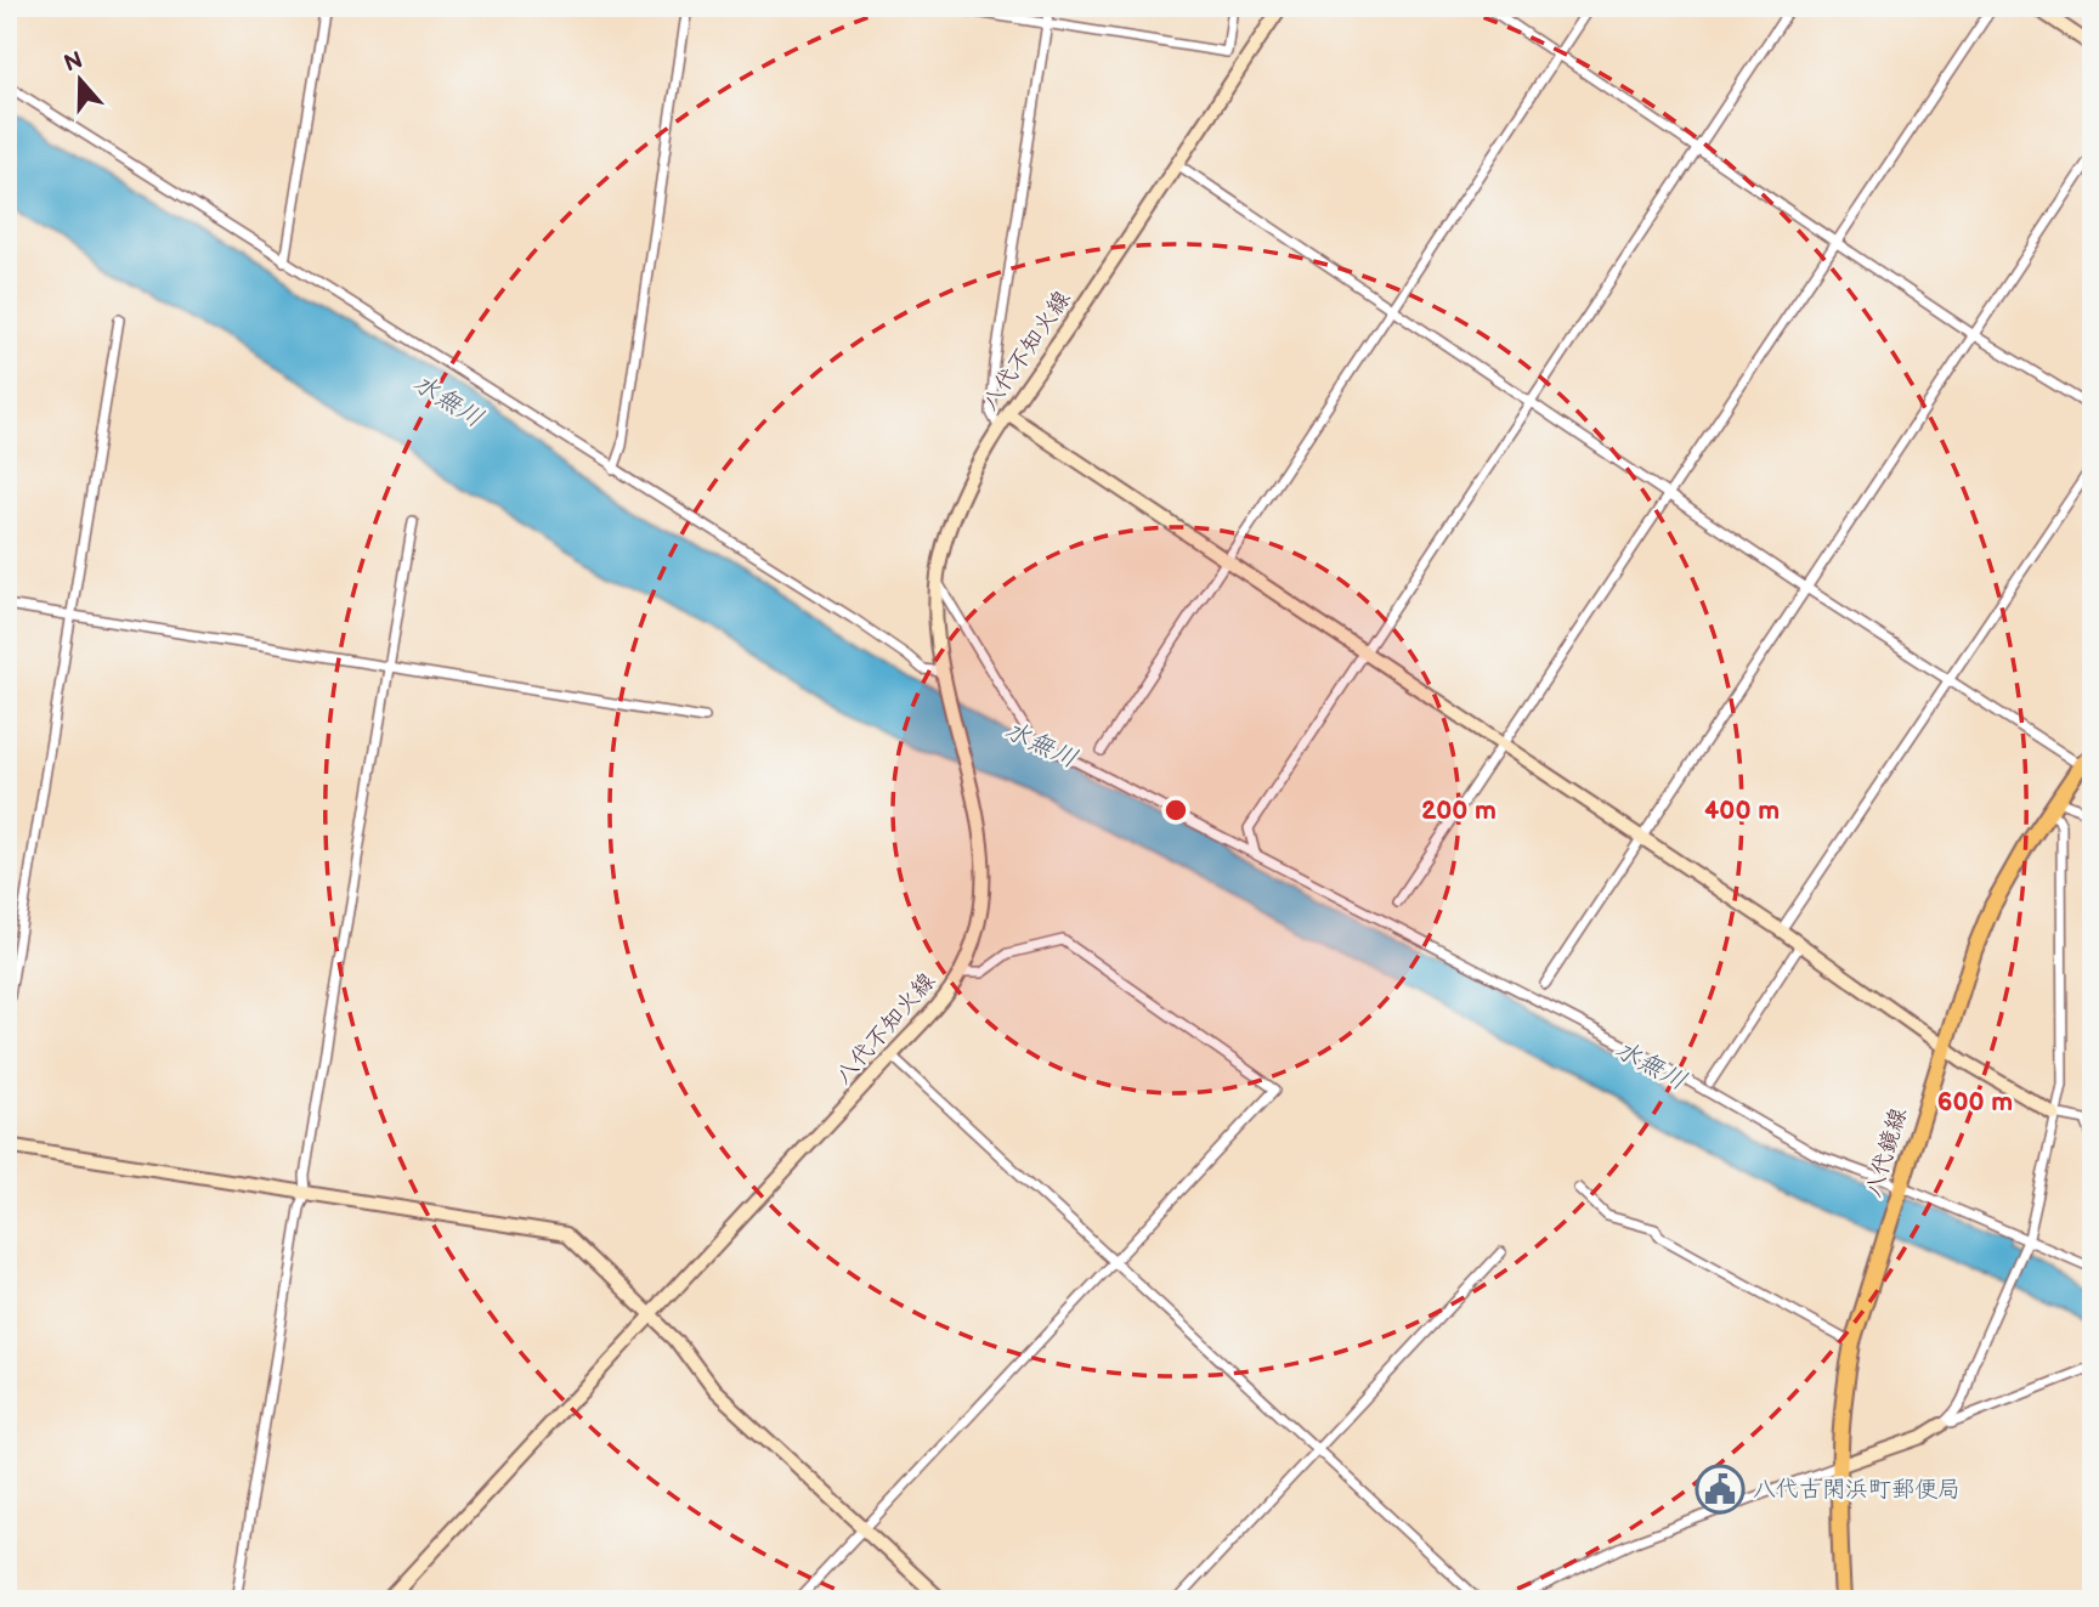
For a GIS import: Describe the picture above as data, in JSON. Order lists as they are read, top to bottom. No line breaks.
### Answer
{"streets":{"main road":["八代不知火線","八代鏡線"]},"water":["水無川"],"places":{"public building":["八代古閑浜町郵便局"]},"north":"top","rings":["200 m","400 m","600 m"]}
